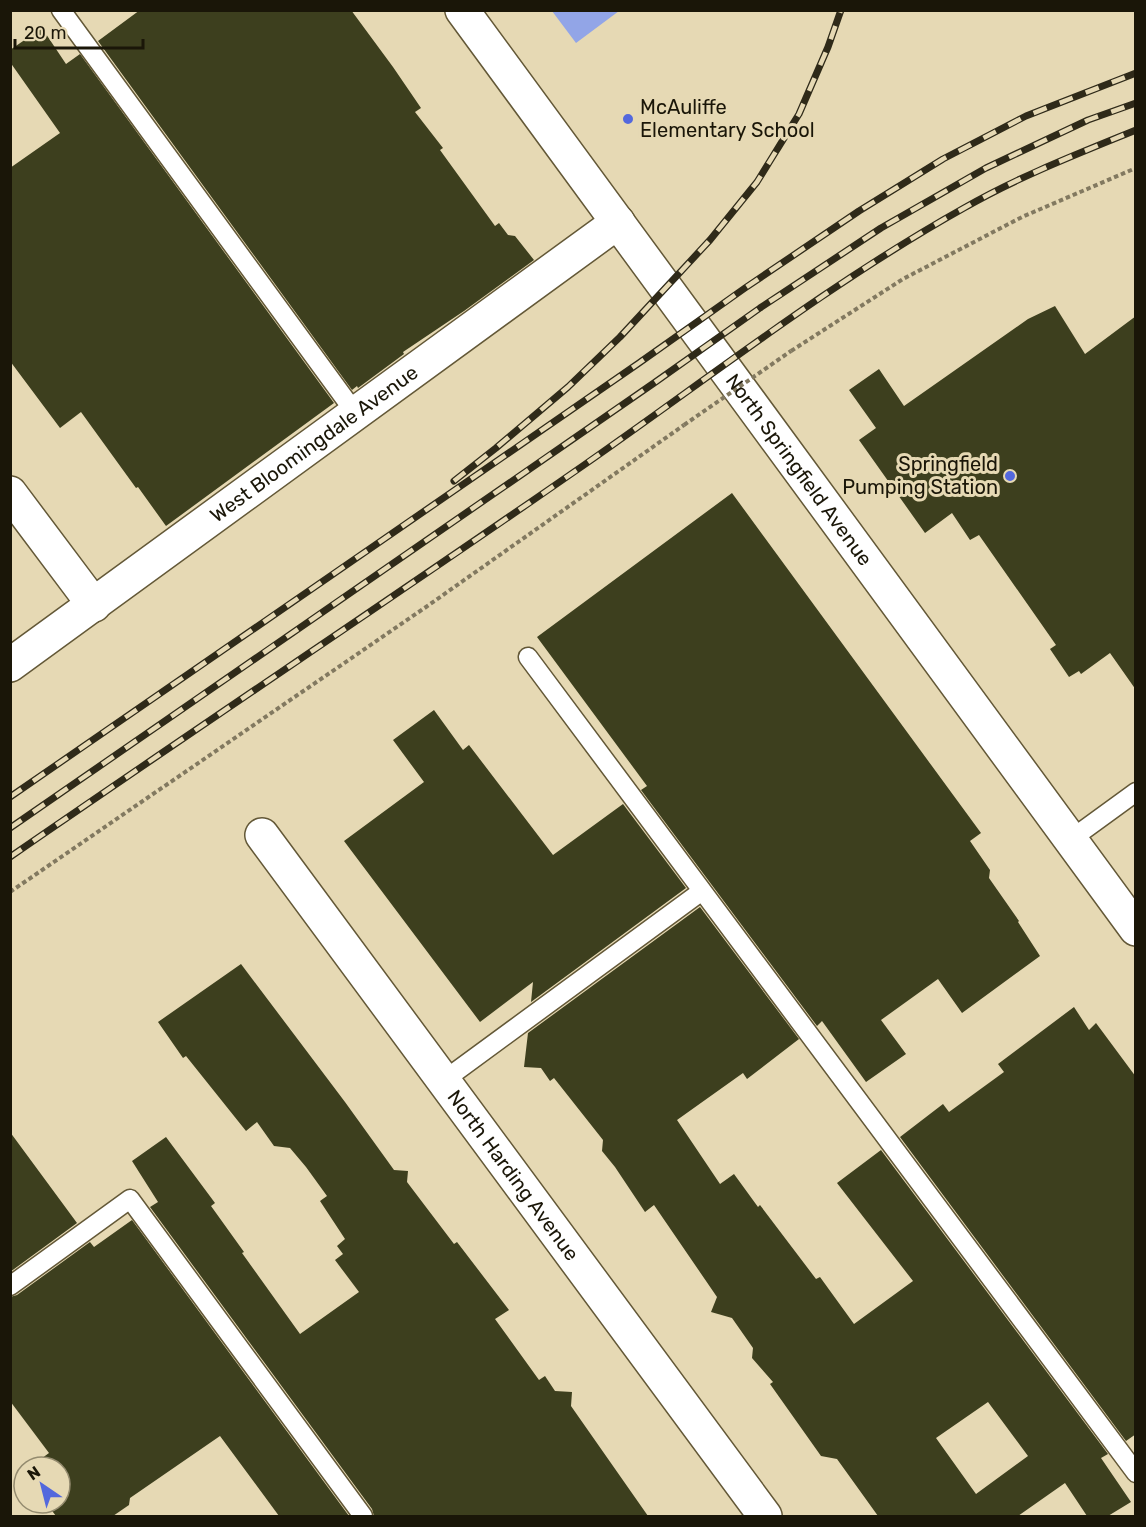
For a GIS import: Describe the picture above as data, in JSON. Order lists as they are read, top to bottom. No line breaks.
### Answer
{"streets":{"street":["West Bloomingdale Avenue","North Springfield Avenue","North Harding Avenue"]},"crossings":[["West Bloomingdale Avenue","North Springfield Avenue"]],"places":["McAuliffe Elementary School","Springfield Pumping Station"],"scale_bar":"20 m","north":"top left"}
